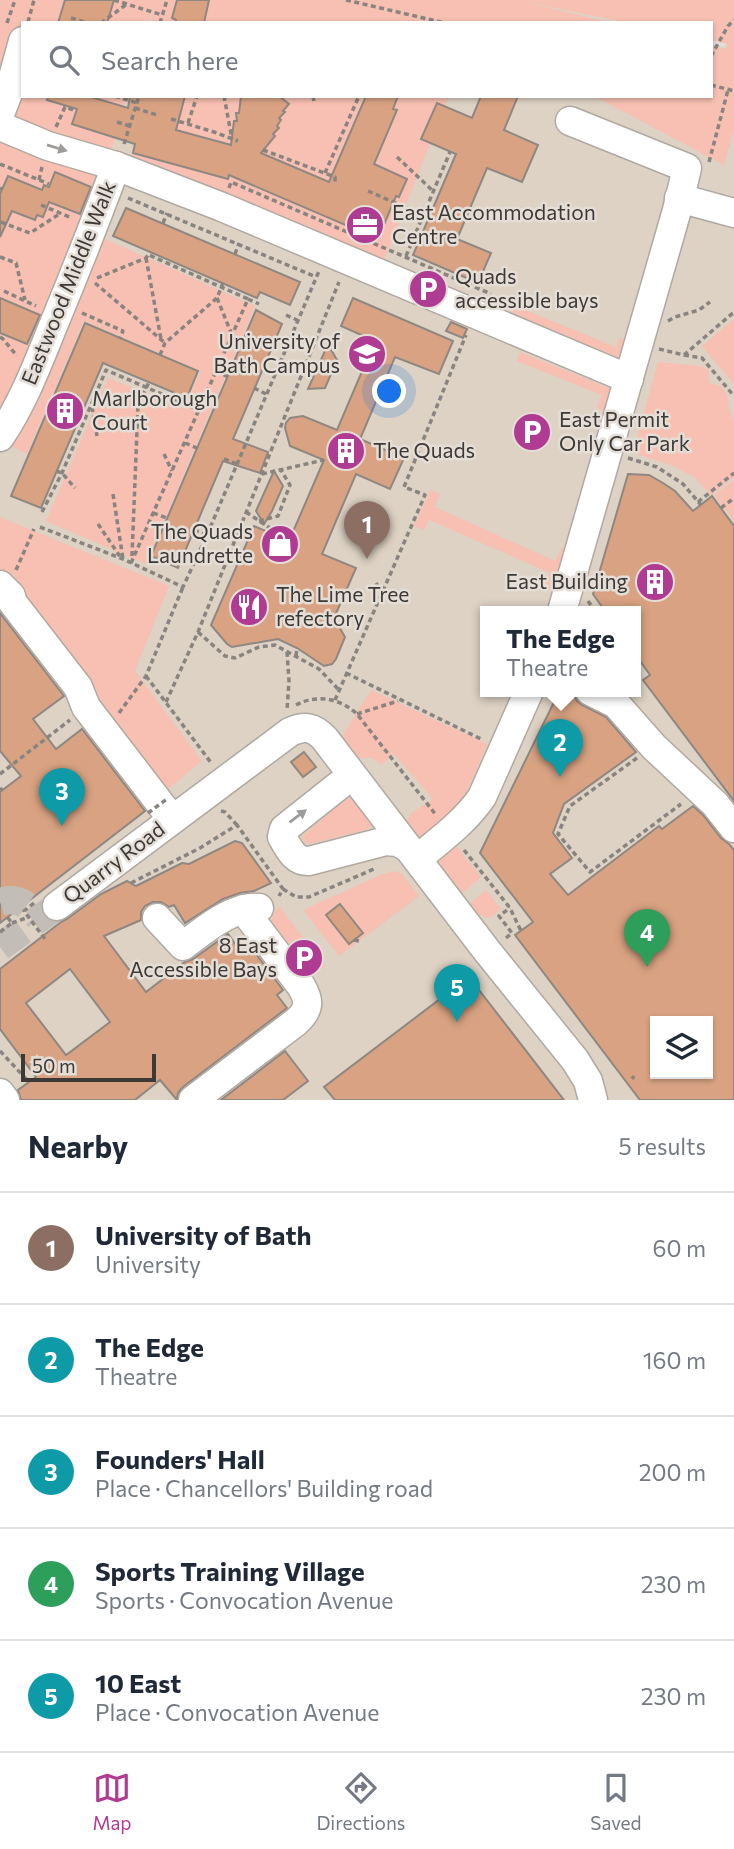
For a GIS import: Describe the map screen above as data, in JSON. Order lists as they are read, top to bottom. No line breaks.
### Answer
{"streets":{"street":["Eastwood Middle Walk","Quarry Road"]},"places":{"office":["East Accommodation Centre"],"parking":["Quads accessible bays","East Permit Only Car Park","8 East Accessible Bays"],"school or university":["University of Bath Campus"],"building":["Marlborough Court","The Quads","East Building"],"shop":["The Quads Laundrette"],"restaurant":["The Lime Tree refectory"]},"scale_bar":"50 m","page":{"search":"Search here","pins":["1","2","3","4","5"],"popup":["The Edge","Theatre"],"scale":"50 m","heading":["Nearby","5 results"],"list":[{"mark":"1","name":"University of Bath","note":"University","value":"60 m"},{"mark":"2","name":"The Edge","note":"Theatre","value":"160 m"},{"mark":"3","name":"Founders' Hall","note":"Place · Chancellors' Building road","value":"200 m"},{"mark":"4","name":"Sports Training Village","note":"Sports · Convocation Avenue","value":"230 m"},{"mark":"5","name":"10 East","note":"Place · Convocation Avenue","value":"230 m"}],"nav":["Map","Directions","Saved"]}}
